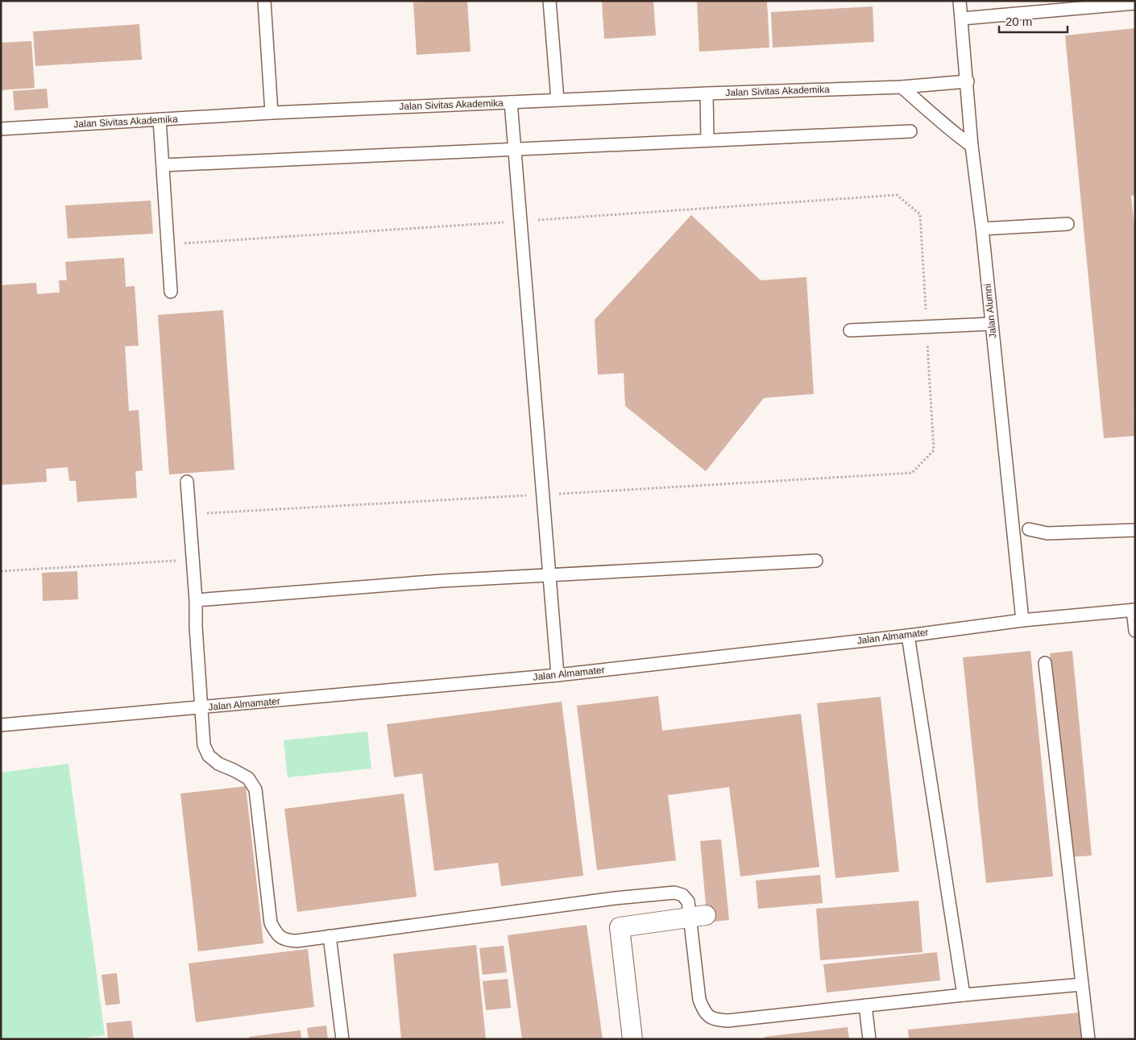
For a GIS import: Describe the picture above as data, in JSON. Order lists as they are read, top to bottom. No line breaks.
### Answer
{"streets":{"lane":["Jalan Sivitas Akademika","Jalan Alumni","Jalan Almamater"]},"crossings":[["Jalan Sivitas Akademika","Jalan Alumni"],["Jalan Alumni","Jalan Almamater"]],"scale_bar":"20 m"}
